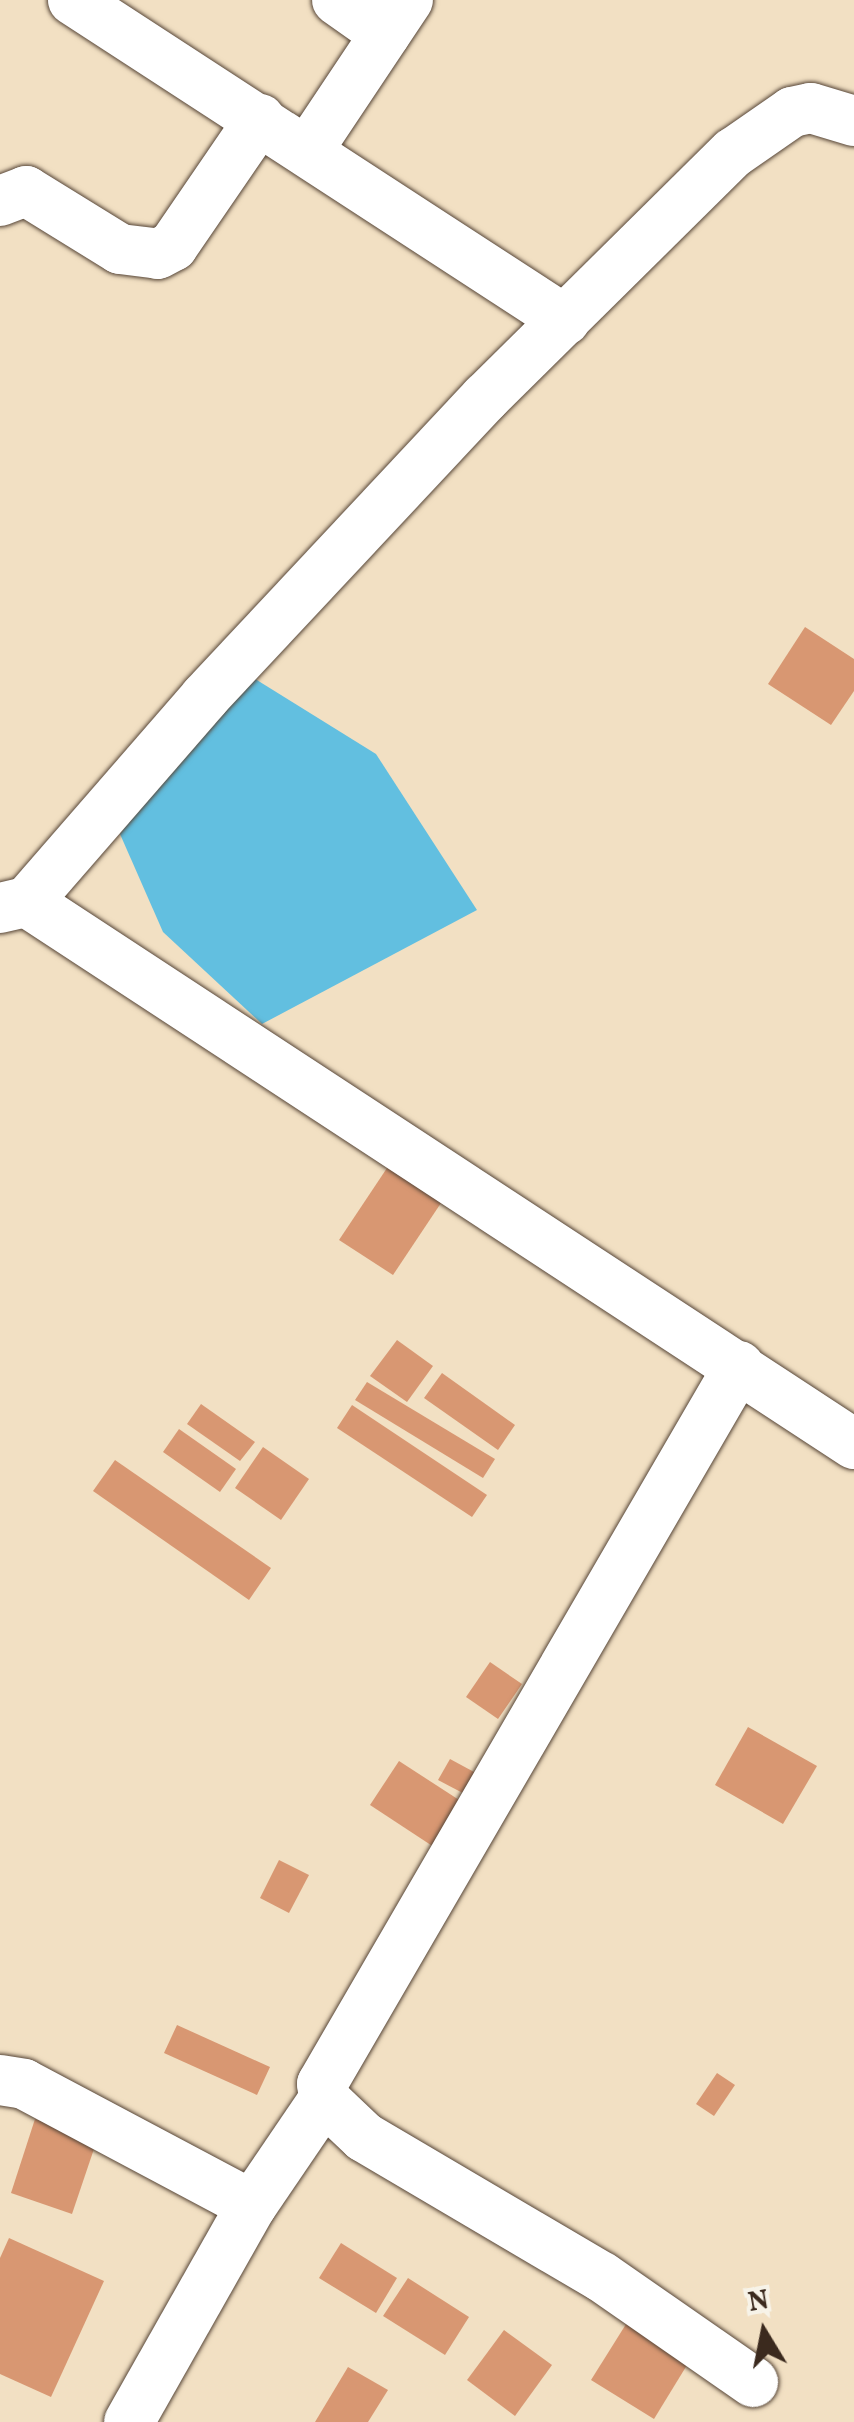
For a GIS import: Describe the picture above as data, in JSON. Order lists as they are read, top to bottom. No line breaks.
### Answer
{"north":"top"}
